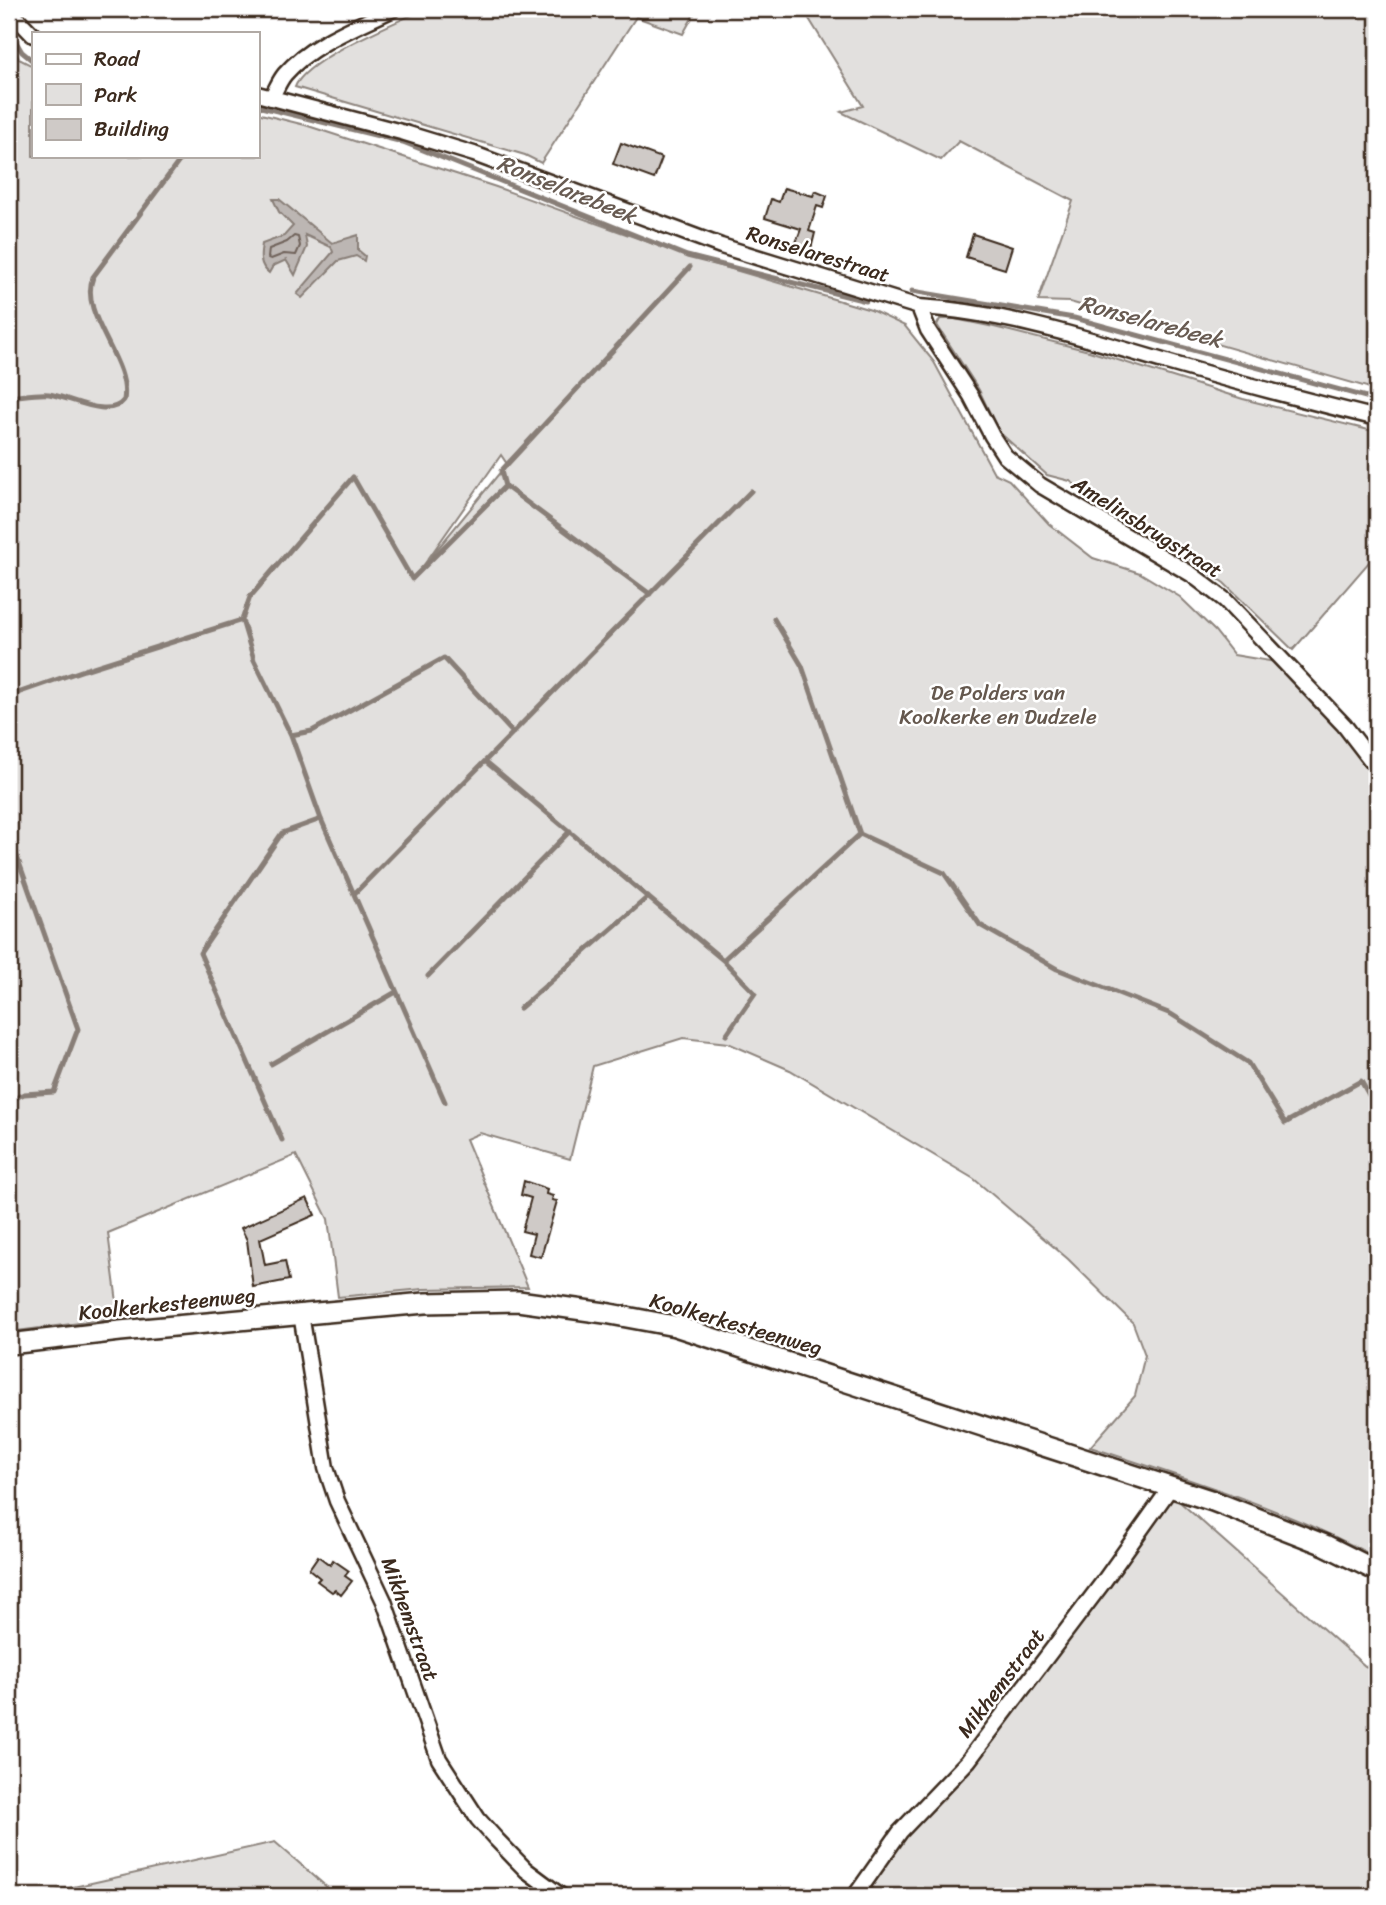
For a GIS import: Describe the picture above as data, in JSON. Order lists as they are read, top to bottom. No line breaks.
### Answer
{"streets":{"main road":["Koolkerkesteenweg"],"street":["Ronselarestraat","Amelinsbrugstraat","Mikhemstraat"]},"crossings":[["Ronselarestraat","Amelinsbrugstraat"],["Koolkerkesteenweg","Mikhemstraat"]],"water":["Ronselarebeek"],"parks":["De Polders van Koolkerke en Dudzele"],"legend":["Road","Park","Building"]}
